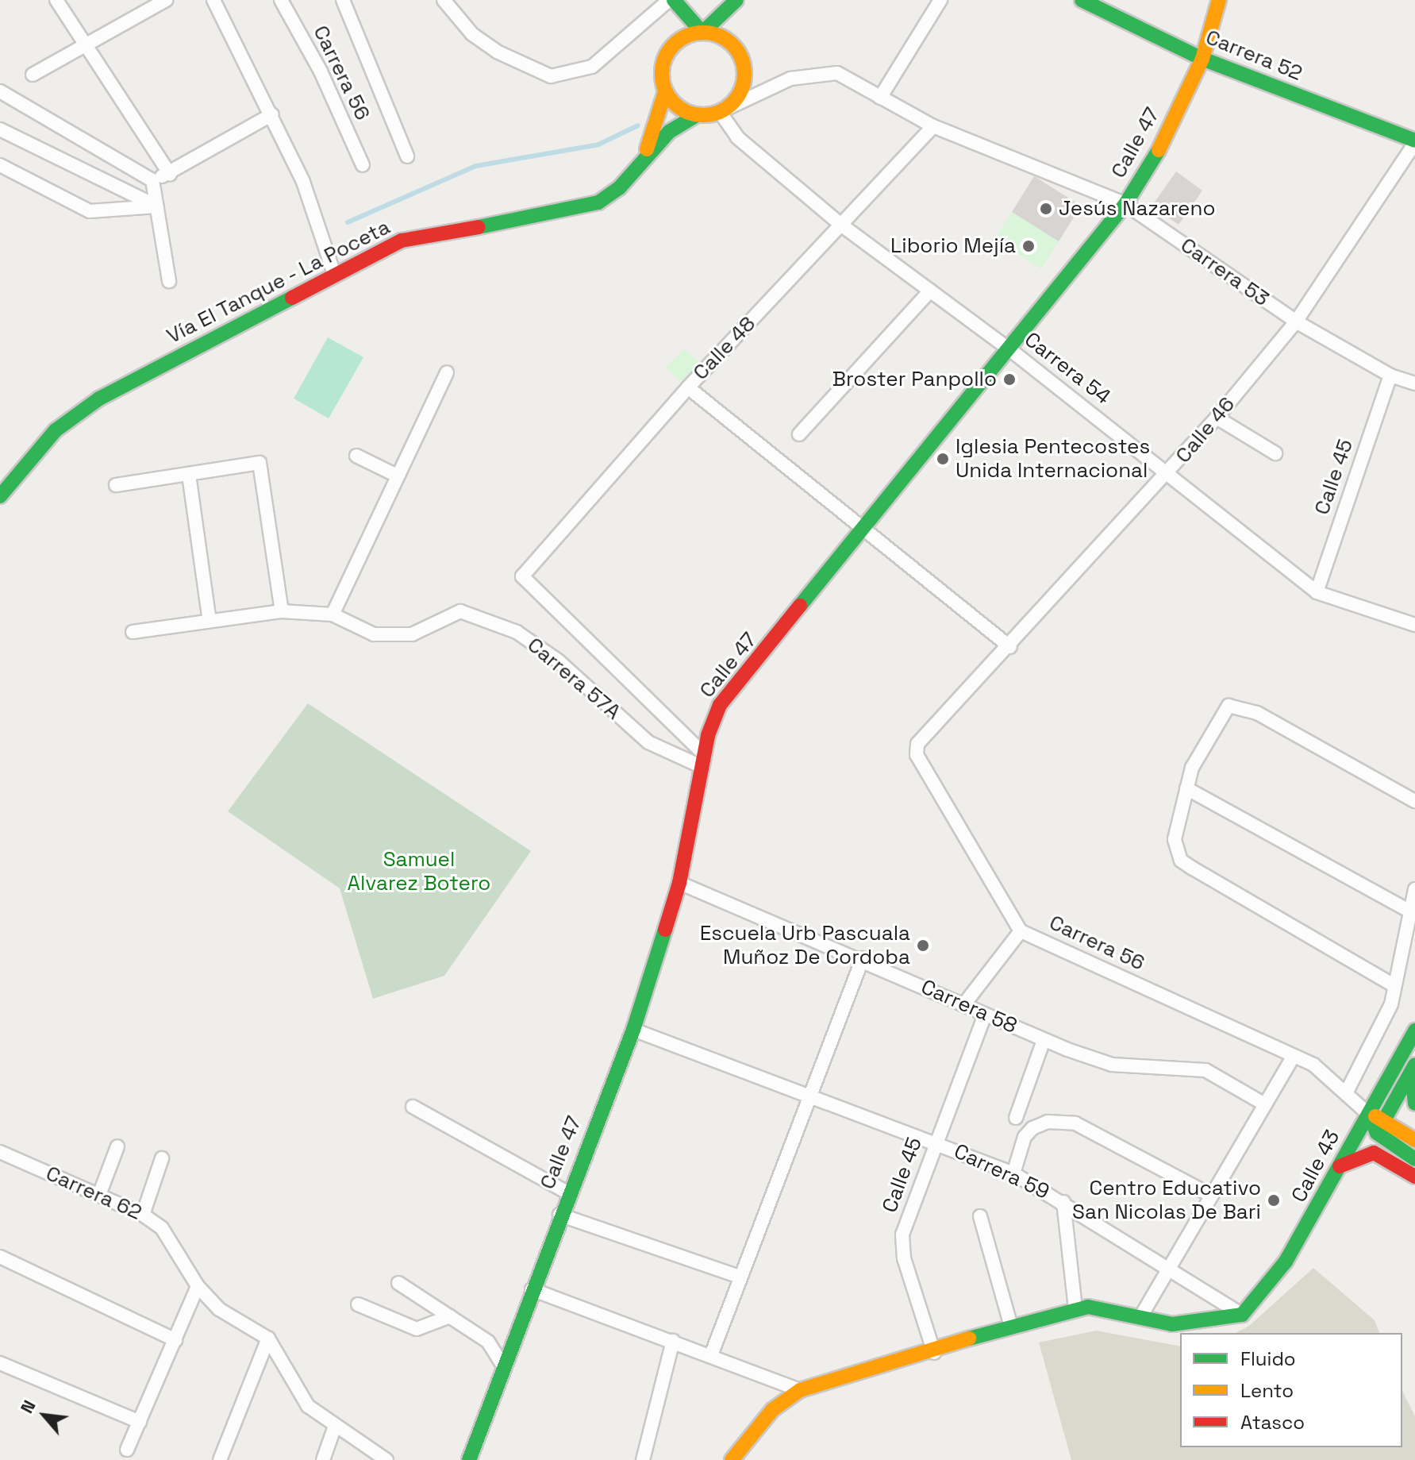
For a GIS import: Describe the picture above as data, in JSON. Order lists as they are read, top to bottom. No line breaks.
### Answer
{"streets":{"street":["Carrera 52","Carrera 56","Calle 47","Carrera 53","Vía El Tanque - La Poceta","Calle 48","Carrera 54","Calle 46","Calle 45","Carrera 57A","Carrera 58","Calle 43","Carrera 59","Carrera 62"]},"crossings":[["Carrera 52","Calle 47"],["Carrera 52","Calle 46"],["Carrera 56","Calle 46"],["Carrera 56","Calle 43"],["Calle 47","Carrera 53"],["Calle 47","Calle 48"],["Calle 47","Carrera 54"],["Calle 47","Carrera 57A"],["Calle 47","Carrera 58"],["Calle 47","Carrera 59"],["Carrera 53","Vía El Tanque - La Poceta"],["Carrera 53","Calle 48"],["Carrera 53","Carrera 54"],["Carrera 53","Calle 46"],["Carrera 53","Calle 45"],["Vía El Tanque - La Poceta","Carrera 54"],["Calle 48","Carrera 54"],["Calle 48","Carrera 57A"],["Carrera 54","Calle 46"],["Carrera 54","Calle 45"],["Calle 45","Carrera 58"],["Calle 45","Carrera 59"],["Calle 43","Carrera 59"]],"parks":["Samuel Alvarez Botero"],"places":["Jesús Nazareno","Liborio Mejía","Broster Panpollo","Iglesia Pentecostes Unida Internacional","Escuela Urb Pascuala Muñoz De Cordoba","Centro Educativo San Nicolas De Bari"],"legend":["Fluido","Lento","Atasco"],"north":"top left"}
